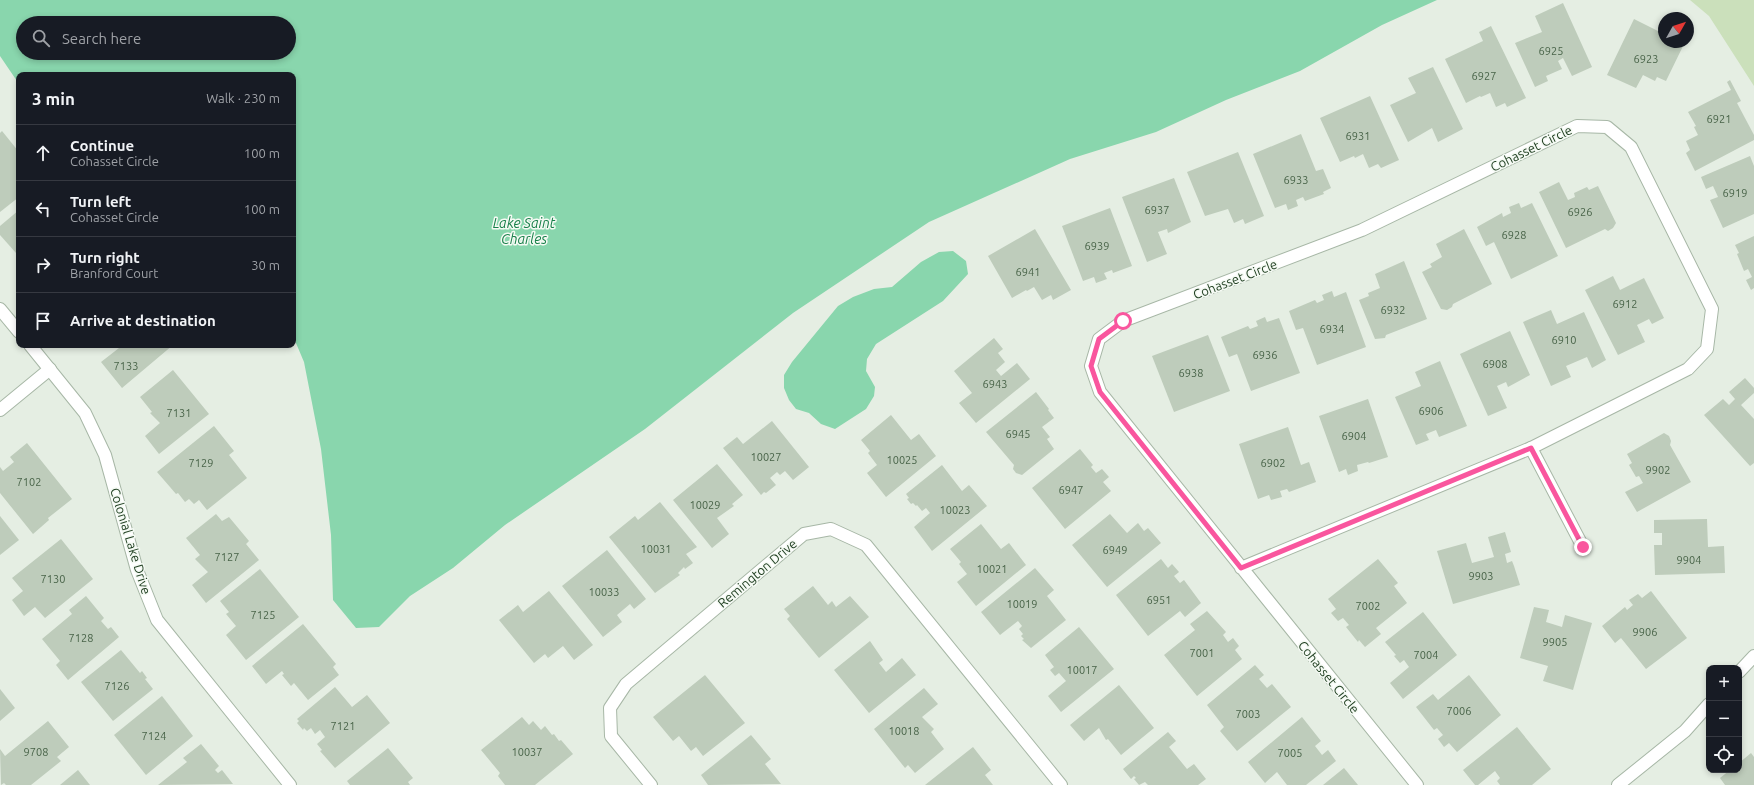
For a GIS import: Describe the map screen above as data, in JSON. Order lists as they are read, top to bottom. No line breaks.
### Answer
{"streets":{"street":["Cohasset Circle","Colonial Lake Drive","Remington Drive"]},"water":["Lake Saint Charles"],"house_numbers":["6925","6923","6927","6921","6931","6933","6919","6937","6926","6928","6939","6941","6912","6932","6934","6910","6936","6908","7133","6938","6943","6906","7131","6945","6904","10027","10025","7129","6902","9902","7102","6947","10029","10023","10031","6949","7127","9904","10021","9903","7130","10033","6951","10019","7002","7125","9906","7128","9905","7001","7004","10017","7126","7006","7003","7121","10018","7124","9708","10037","7005"],"north":"top right","page":{"search":"Search here","heading":["3 min","Walk · 230 m"],"list":[["Continue","Cohasset Circle","100 m"],["Turn left","Cohasset Circle","100 m"],["Turn right","Branford Court","30 m"],"Arrive at destination"],"map_buttons":["+","−"]}}
